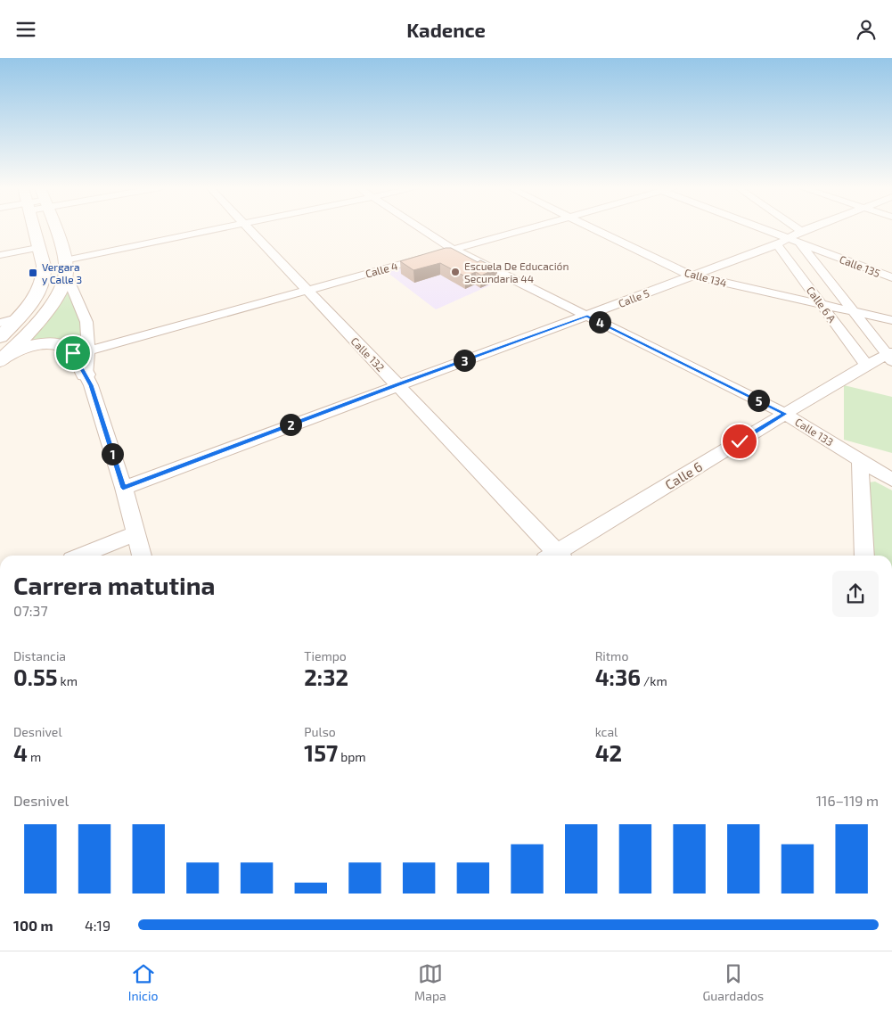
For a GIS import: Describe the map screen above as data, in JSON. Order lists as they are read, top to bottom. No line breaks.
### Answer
{"streets":{"street":["Calle 135","Calle 4","Calle 134","Calle 5","Calle 6 A","Calle 132","Calle 133","Calle 6"]},"crossings":[["Calle 135","Calle 5"],["Calle 135","Calle 6 A"],["Calle 4","Calle 132"],["Calle 4","Calle 133"],["Calle 134","Calle 5"],["Calle 134","Calle 6 A"],["Calle 5","Calle 6 A"],["Calle 5","Calle 132"],["Calle 5","Calle 133"],["Calle 6 A","Calle 6"],["Calle 133","Calle 6"]],"places":{"other":["Escuela De Educación Secundaria 44"],"transit":["Vergara y Calle 3"]},"page":{"header":"Kadence","pins":["4","3","5","2","1"],"heading":["Carrera matutina","07:37"],"stats":[["Distancia","0.55 km"],["Tiempo","2:32"],["Ritmo","4:36 /km"],["Desnivel","4 m"],["Pulso","157 bpm"],["kcal","42"]],"chart":["Desnivel","116–119 m"],"list":[{"name":"100 m","note":"4:19"}],"tabs":["Inicio","Mapa","Guardados"]}}
